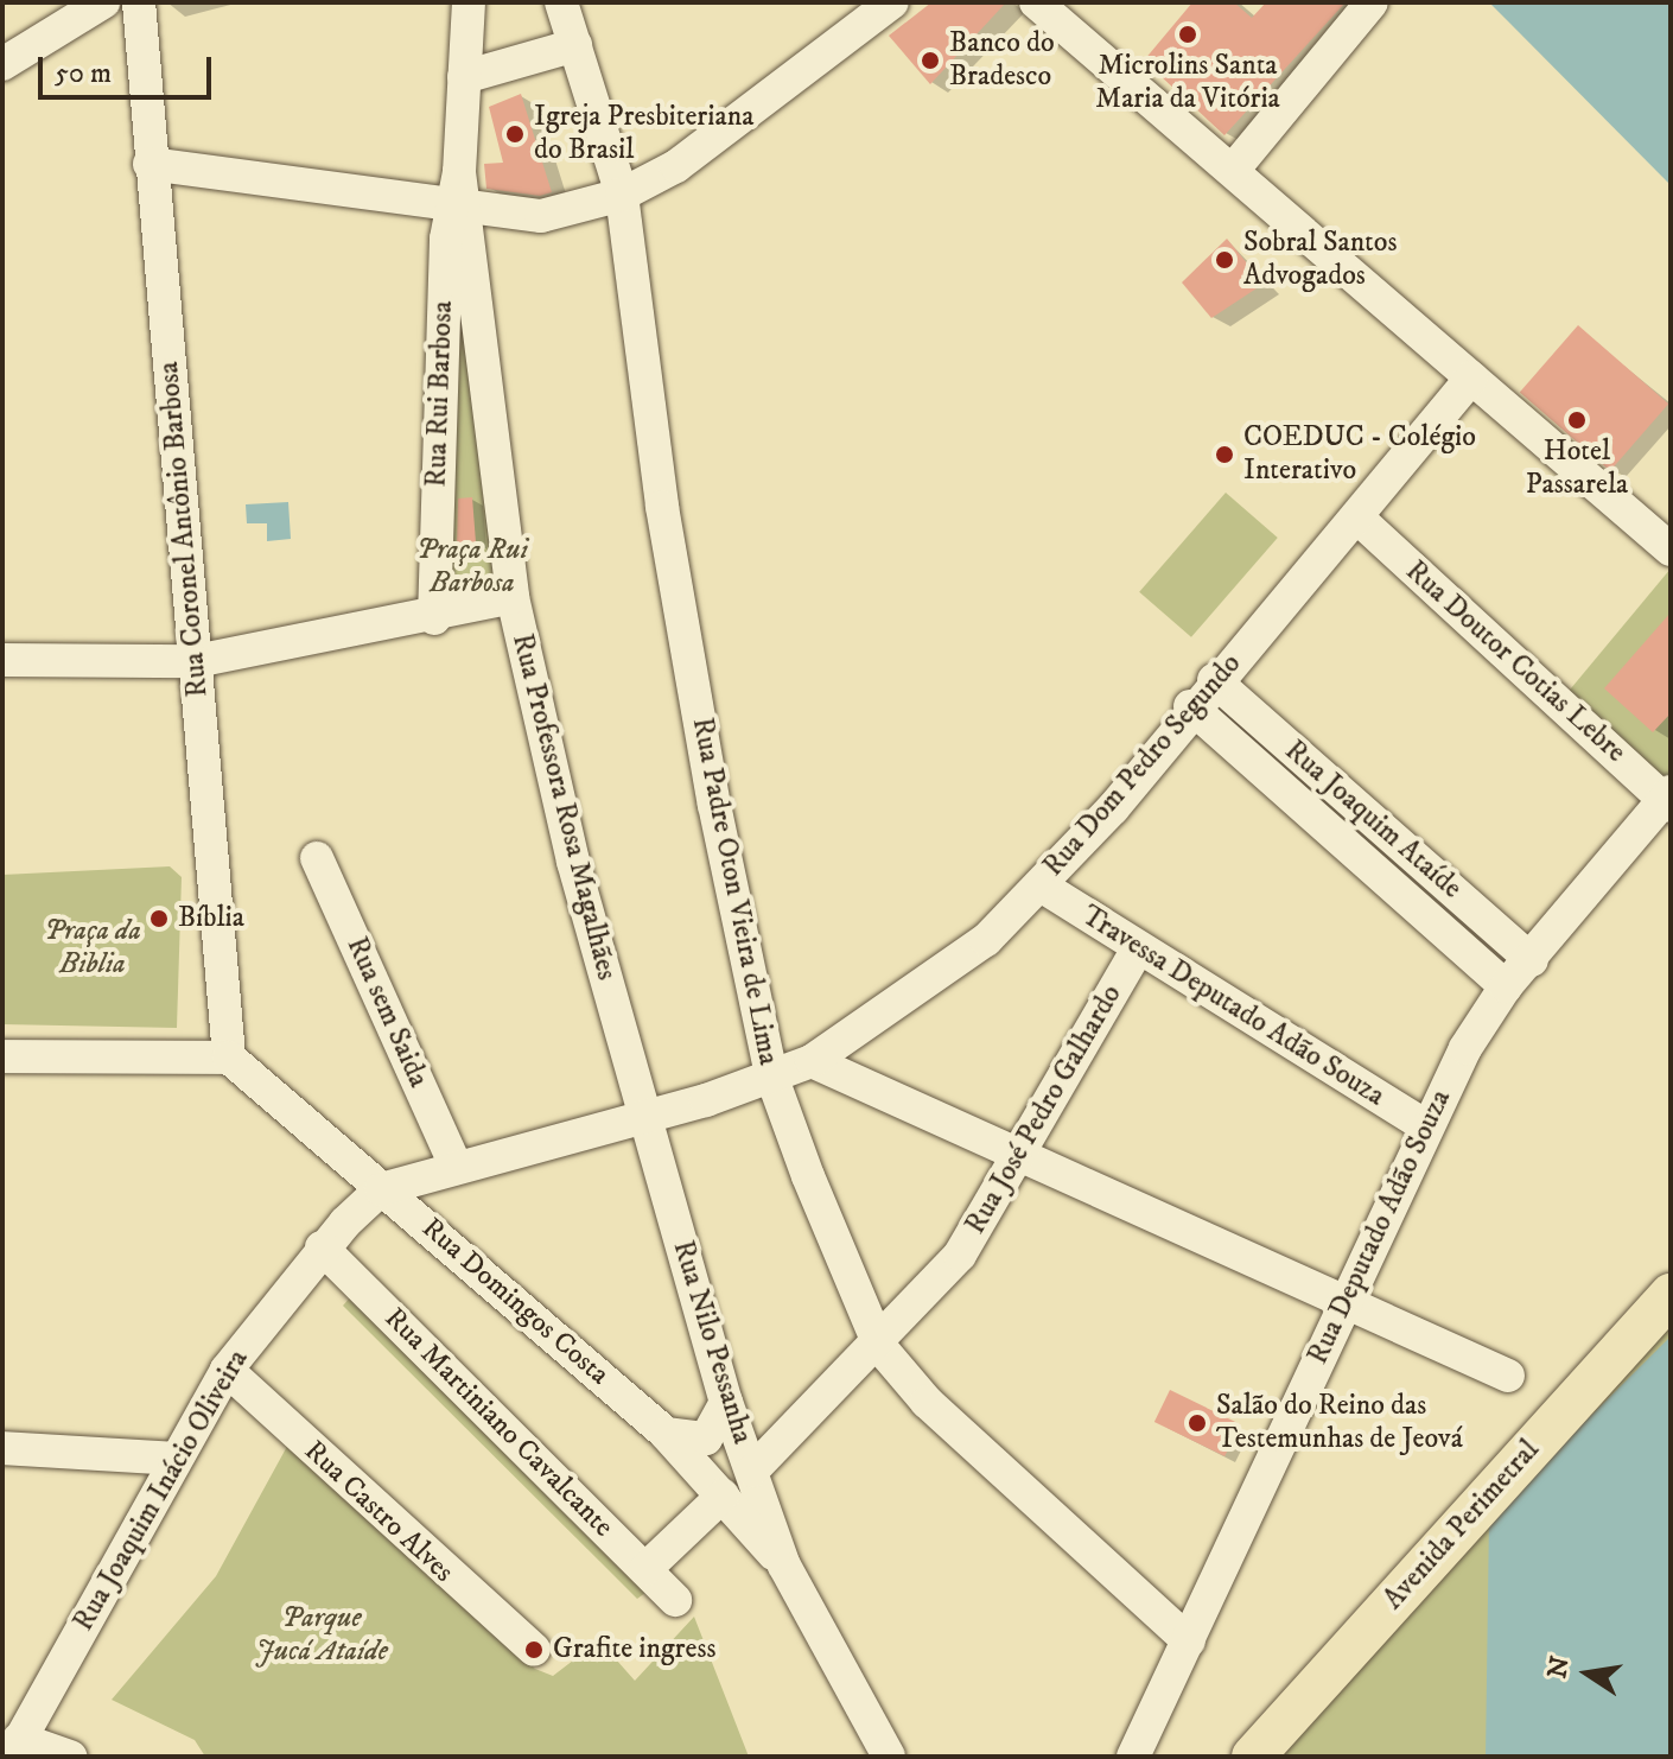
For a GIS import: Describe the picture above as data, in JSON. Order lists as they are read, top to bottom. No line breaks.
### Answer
{"streets":{"main road":["Avenida Perimetral"],"street":["Rua Rui Barbosa","Rua Coronel Antônio Barbosa","Rua Doutor Cotias Lebre","Rua Dom Pedro Segundo","Rua Professora Rosa Magalhães","Rua Joaquim Ataíde","Rua Padre Oton Vieira de Lima","Travessa Deputado Adão Souza","Rua sem Saida","Rua José Pedro Galhardo","Rua Deputado Adão Souza","Rua Domingos Costa","Rua Nilo Pessanha","Rua Martiniano Cavalcante","Rua Joaquim Inácio Oliveira","Rua Castro Alves"]},"crossings":[["Rua Rui Barbosa","Rua Professora Rosa Magalhães"],["Rua Coronel Antônio Barbosa","Rua Domingos Costa"],["Rua Doutor Cotias Lebre","Rua Dom Pedro Segundo"],["Rua Doutor Cotias Lebre","Rua Deputado Adão Souza"],["Rua Dom Pedro Segundo","Rua Professora Rosa Magalhães"],["Rua Dom Pedro Segundo","Rua Joaquim Ataíde"],["Rua Dom Pedro Segundo","Rua Padre Oton Vieira de Lima"],["Rua Dom Pedro Segundo","Travessa Deputado Adão Souza"],["Rua Dom Pedro Segundo","Rua Nilo Pessanha"],["Rua Dom Pedro Segundo","Rua Joaquim Inácio Oliveira"],["Rua Professora Rosa Magalhães","Rua Nilo Pessanha"],["Rua Professora Rosa Magalhães","Rua Joaquim Inácio Oliveira"],["Rua Joaquim Ataíde","Rua Deputado Adão Souza"],["Rua Padre Oton Vieira de Lima","Rua José Pedro Galhardo"],["Rua Padre Oton Vieira de Lima","Rua Deputado Adão Souza"],["Travessa Deputado Adão Souza","Rua José Pedro Galhardo"],["Travessa Deputado Adão Souza","Rua Deputado Adão Souza"],["Rua sem Saida","Rua Joaquim Inácio Oliveira"],["Rua José Pedro Galhardo","Rua Nilo Pessanha"],["Rua Domingos Costa","Rua Nilo Pessanha"],["Rua Domingos Costa","Rua Joaquim Inácio Oliveira"],["Rua Nilo Pessanha","Rua Joaquim Inácio Oliveira"],["Rua Martiniano Cavalcante","Rua Joaquim Inácio Oliveira"],["Rua Joaquim Inácio Oliveira","Rua Castro Alves"]],"parks":["Praça Rui Barbosa","Praça da Biblia","Parque Jucá Ataíde"],"places":["Microlins Santa Maria da Vitória","Banco do Bradesco","Igreja Presbiteriana do Brasil","Sobral Santos Advogados","Hotel Passarela","COEDUC - Colégio Interativo","Bíblia","Salão do Reino das Testemunhas de Jeová","Grafite ingress"],"scale_bar":"50 m","north":"left"}
